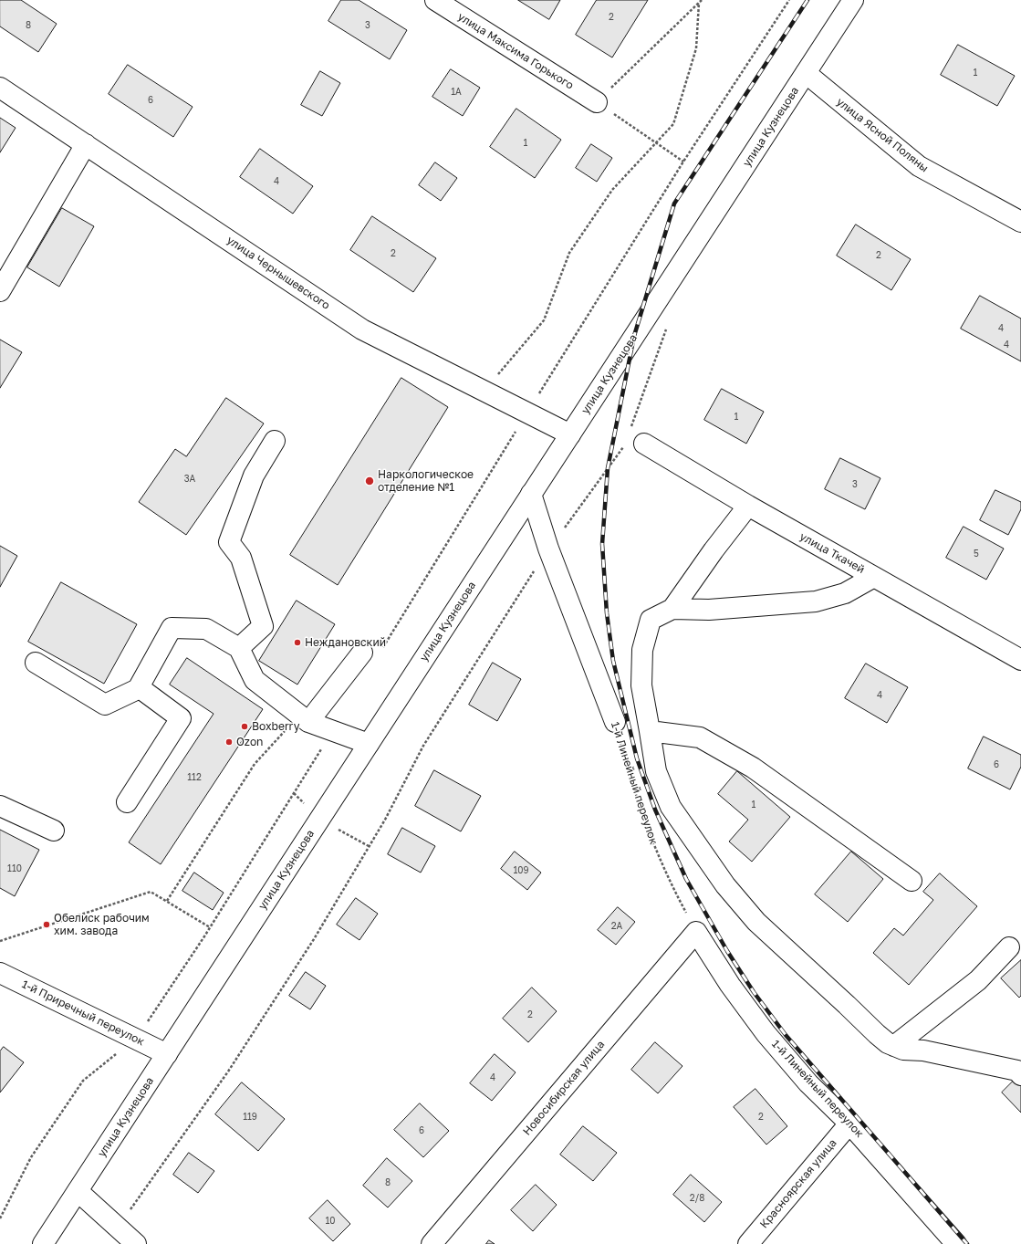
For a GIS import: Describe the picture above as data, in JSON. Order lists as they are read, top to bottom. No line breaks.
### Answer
{"streets":{"street":["улица Максима Горького","улица Кузнецова","улица Ясной Поляны","улица Чернышевского","улица Ткачей","1-й Линейный переулок","1-й Приречный переулок","Новосибирская улица","Красноярская улица"]},"crossings":[["улица Кузнецова","улица Ясной Поляны"],["улица Кузнецова","улица Чернышевского"],["улица Кузнецова","1-й Линейный переулок"],["улица Кузнецова","1-й Приречный переулок"],["1-й Линейный переулок","Новосибирская улица"],["1-й Линейный переулок","Красноярская улица"]],"places":["Наркологическое отделение №1","Неждановский","Boxberry","Ozon","Обелиск рабочим хим. завода"],"house_numbers":["2","8","3","1","1А","6","1","4","2","2","4","4","1","3А","3","5","4","6","112","1","110","109","2А","2","4","119","2","6","8","2/8","10"]}
